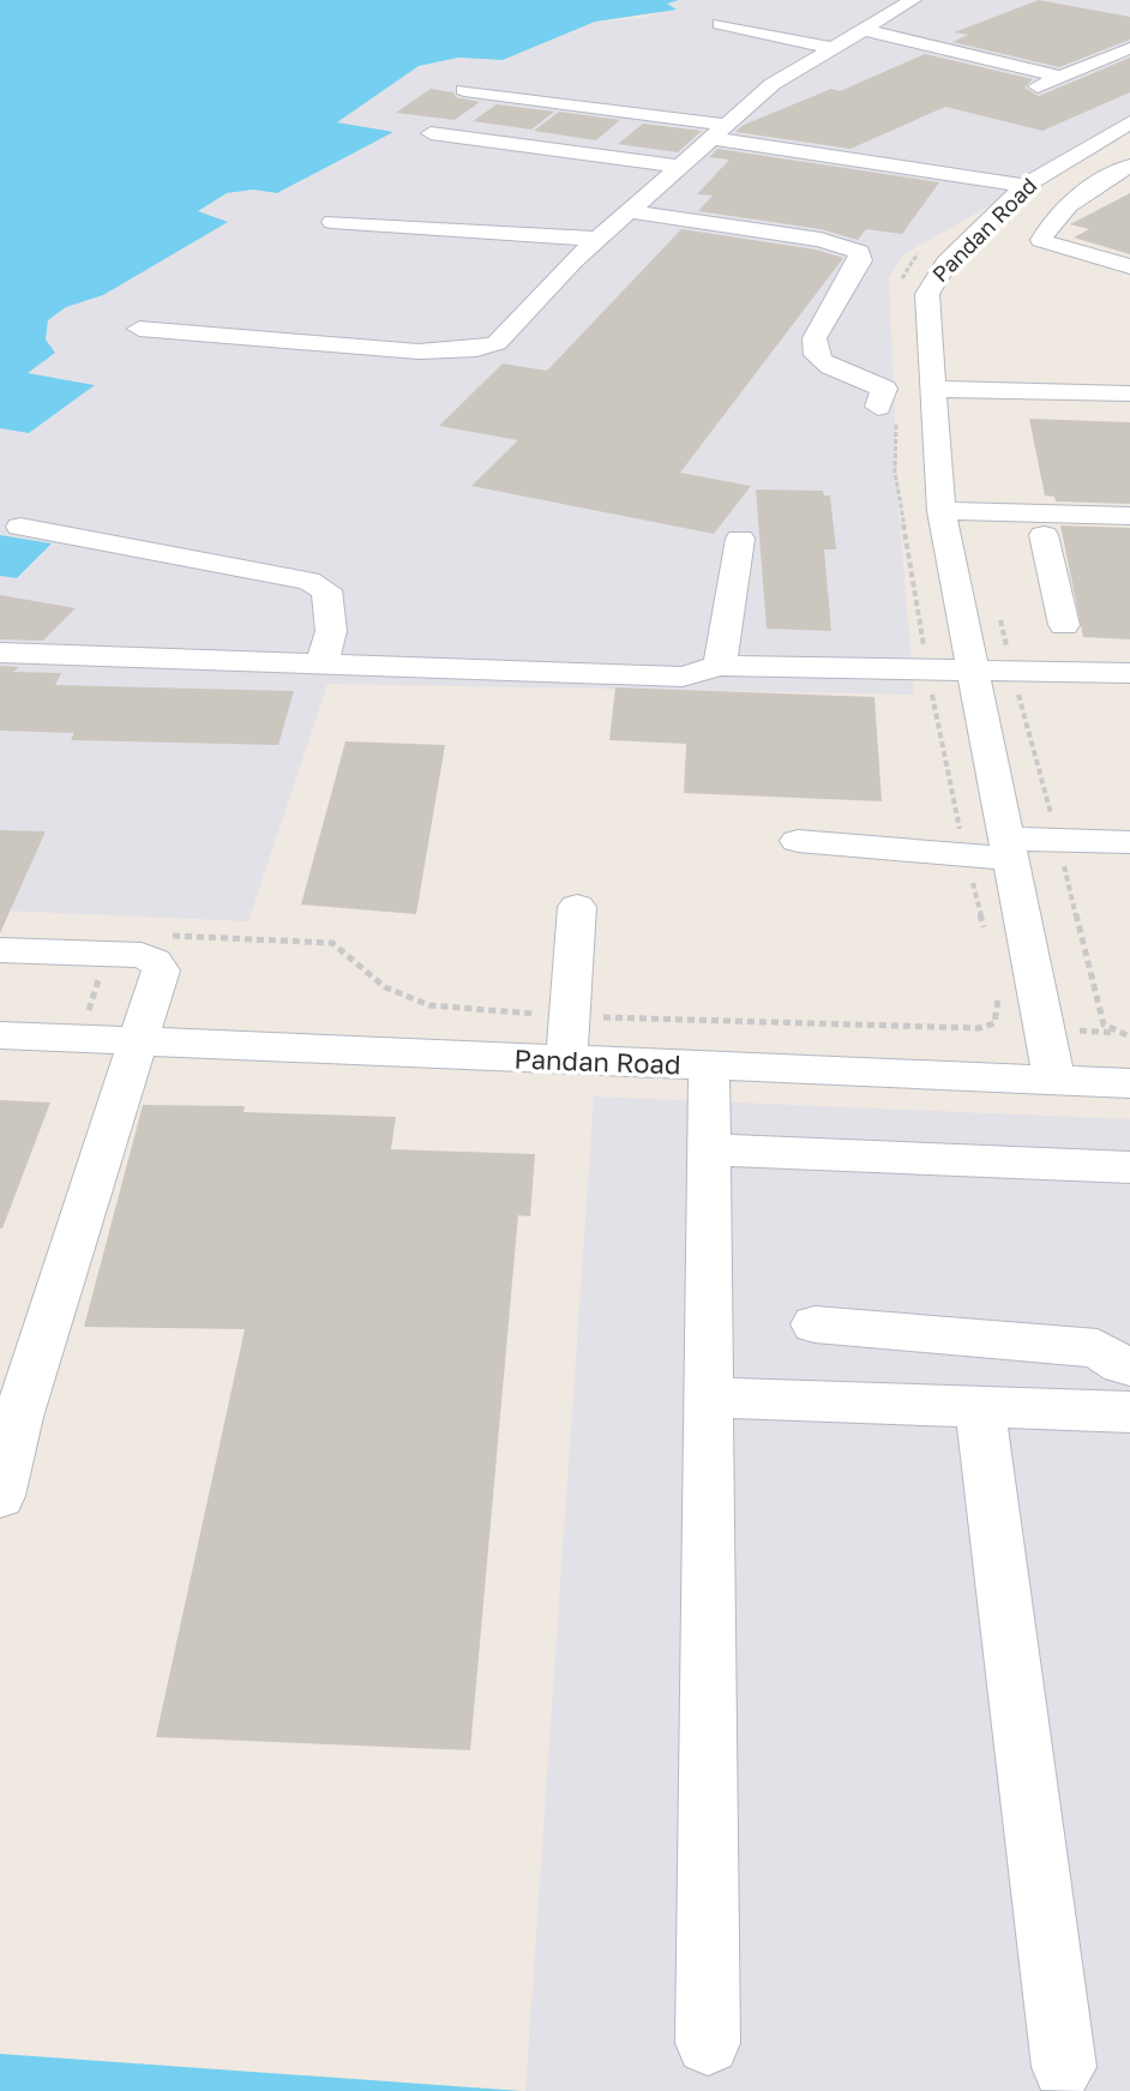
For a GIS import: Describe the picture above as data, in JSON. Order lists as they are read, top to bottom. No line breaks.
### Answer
{"streets":{"street":["Pandan Road"]}}
